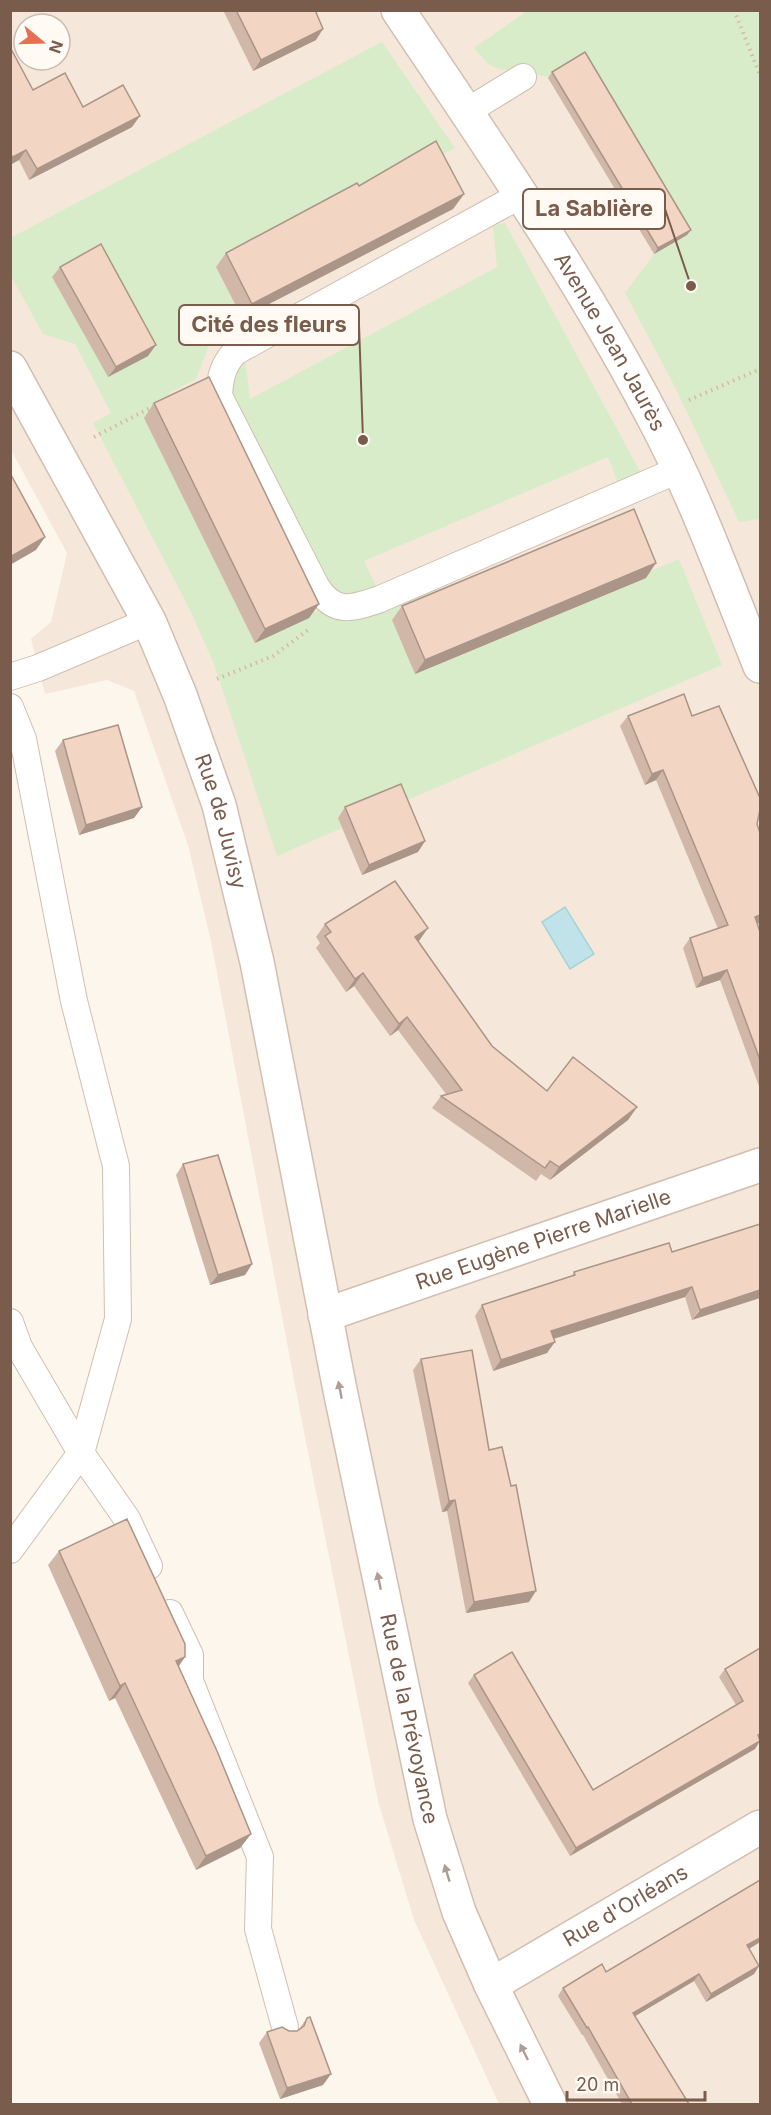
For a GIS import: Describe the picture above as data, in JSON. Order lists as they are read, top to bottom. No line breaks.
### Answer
{"streets":{"street":["Avenue Jean Jaurès","Rue de Juvisy","Rue Eugène Pierre Marielle","Rue de la Prévoyance","Rue d'Orléans"]},"crossings":[["Rue de Juvisy","Rue Eugène Pierre Marielle"],["Rue de Juvisy","Rue de la Prévoyance"],["Rue Eugène Pierre Marielle","Rue de la Prévoyance"],["Rue de la Prévoyance","Rue d'Orléans"]],"one_way":["Rue de la Prévoyance"],"places":["La Sablière","Cité des fleurs"],"scale_bar":"20 m","north":"right"}
